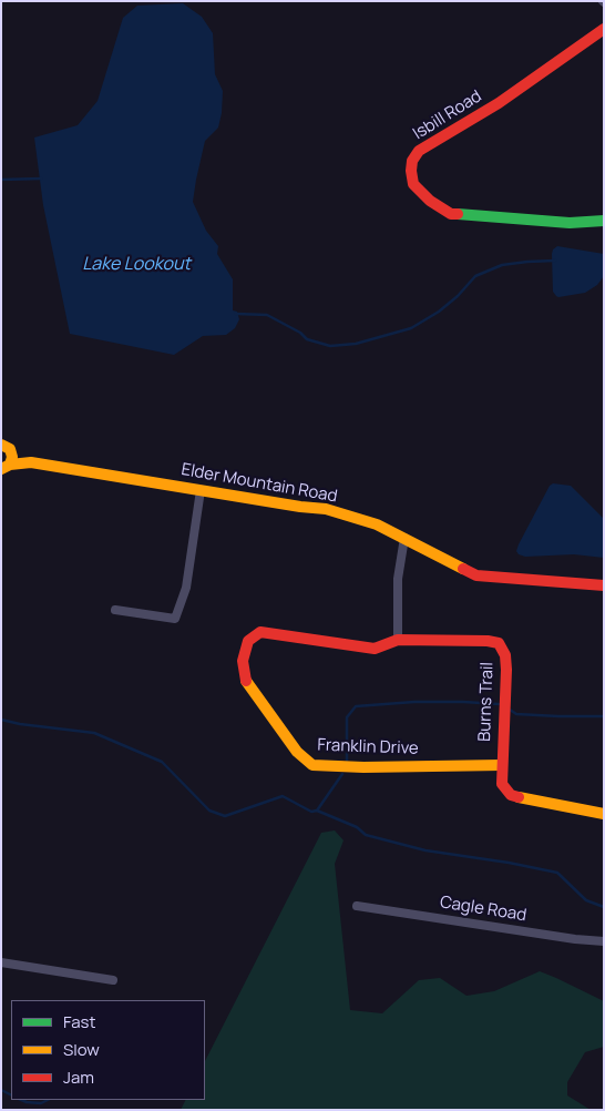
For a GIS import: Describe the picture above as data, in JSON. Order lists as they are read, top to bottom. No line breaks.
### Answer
{"streets":{"street":["Isbill Road","Elder Mountain Road","Burns Trail","Franklin Drive","Cagle Road"]},"crossings":[["Burns Trail","Franklin Drive"]],"water":["Lake Lookout"],"legend":["Fast","Slow","Jam"]}
